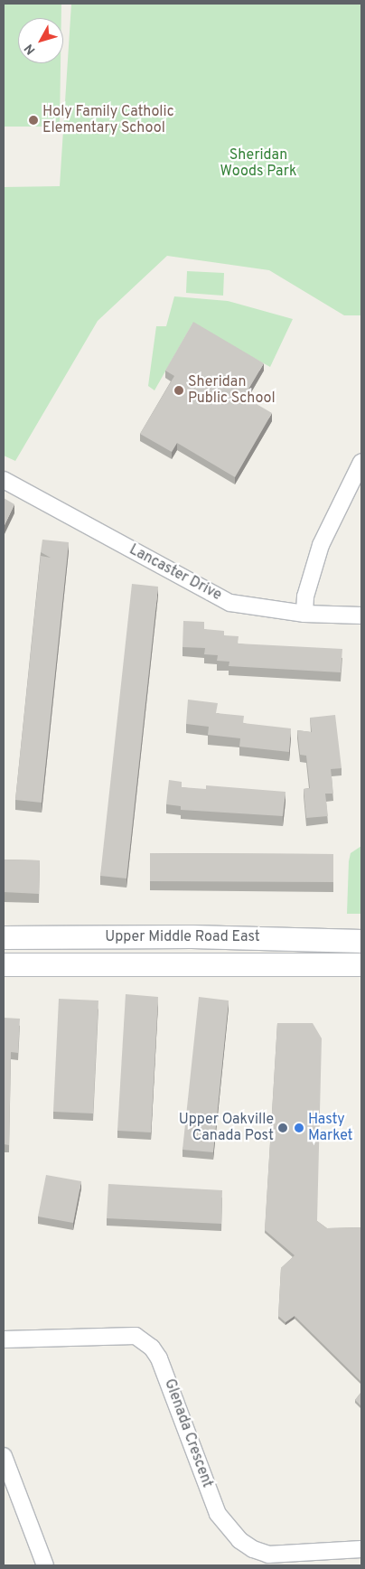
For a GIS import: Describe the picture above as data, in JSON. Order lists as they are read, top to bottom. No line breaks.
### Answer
{"streets":{"main road":["Upper Middle Road East"],"street":["Lancaster Drive","Glenada Crescent"]},"parks":["Sheridan Woods Park"],"places":["Holy Family Catholic Elementary School","Sheridan Public School","Upper Oakville Canada Post","Hasty Market"],"north":"bottom left"}
